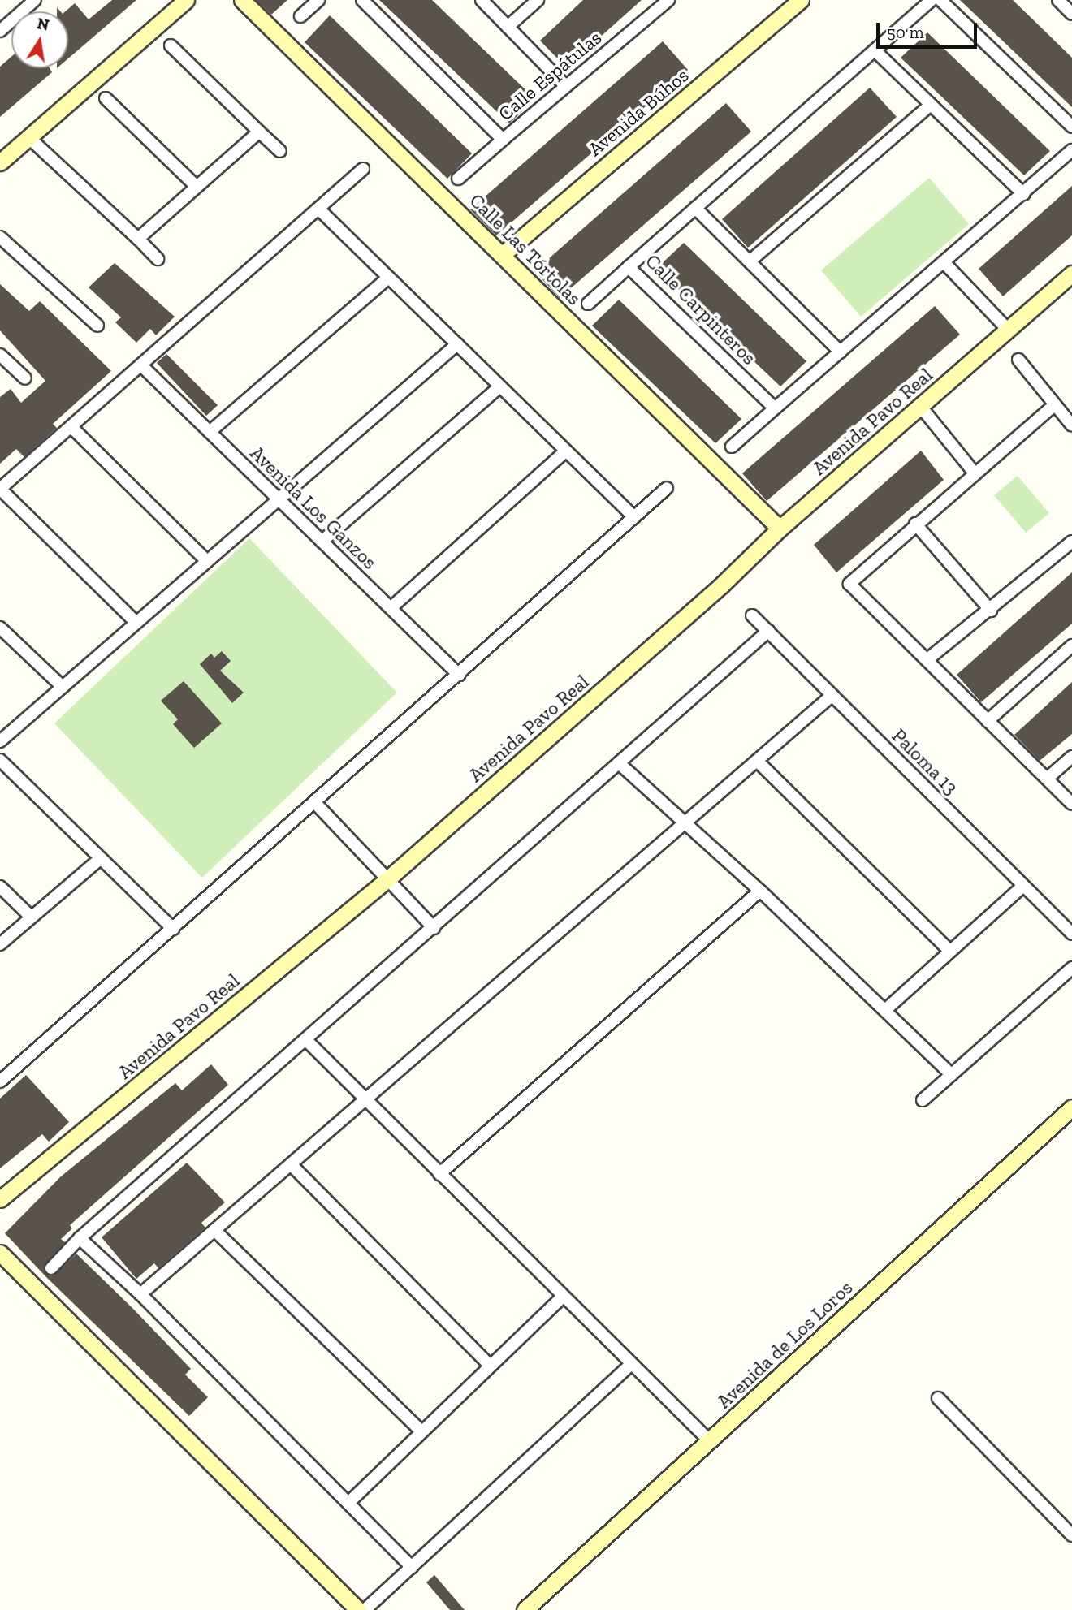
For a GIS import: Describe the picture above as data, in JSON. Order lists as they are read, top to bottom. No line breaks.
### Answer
{"streets":{"street":["Calle Espátulas","Avenida Búhos","Calle Las Tórtolas","Calle Carpinteros","Avenida Pavo Real","Avenida Los Ganzos","Paloma 13","Avenida de Los Loros"]},"crossings":[["Avenida Búhos","Calle Las Tórtolas"],["Calle Las Tórtolas","Avenida Pavo Real"]],"scale_bar":"50 m","north":"top"}
